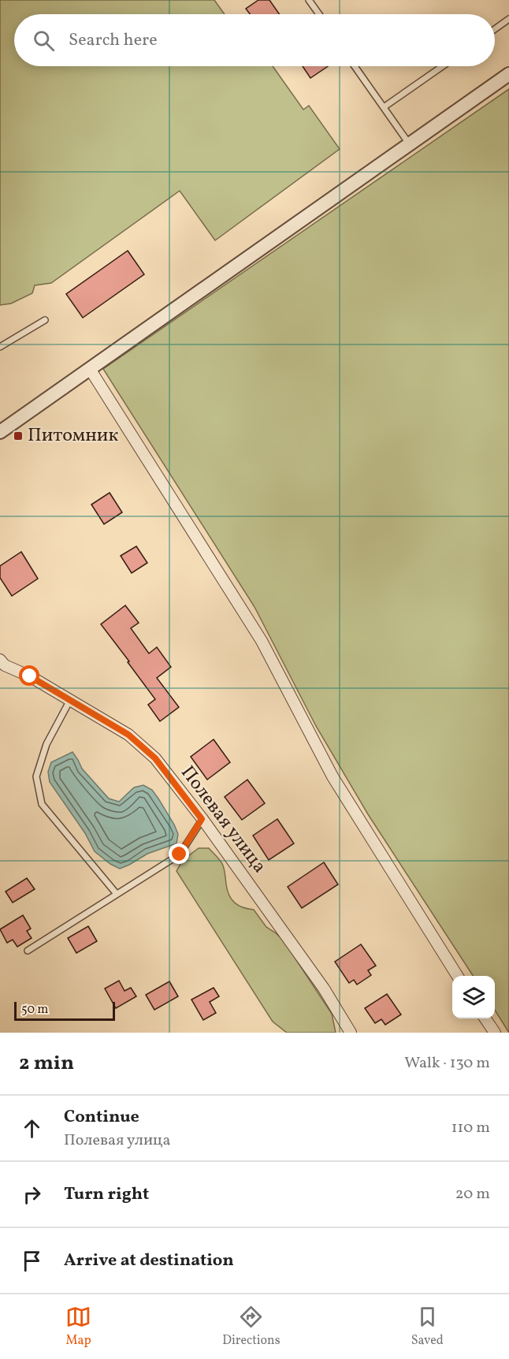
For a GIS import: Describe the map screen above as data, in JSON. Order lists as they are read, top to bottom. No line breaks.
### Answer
{"streets":{"street":["Полевая улица"]},"places":{"transit":["Питомник"]},"scale_bar":"50 m","page":{"search":"Search here","scale":"50 m","heading":["2 min","Walk · 130 m"],"list":[["Continue","Полевая улица","110 m"],["Turn right","20 m"],"Arrive at destination"],"nav":["Map","Directions","Saved"]}}
